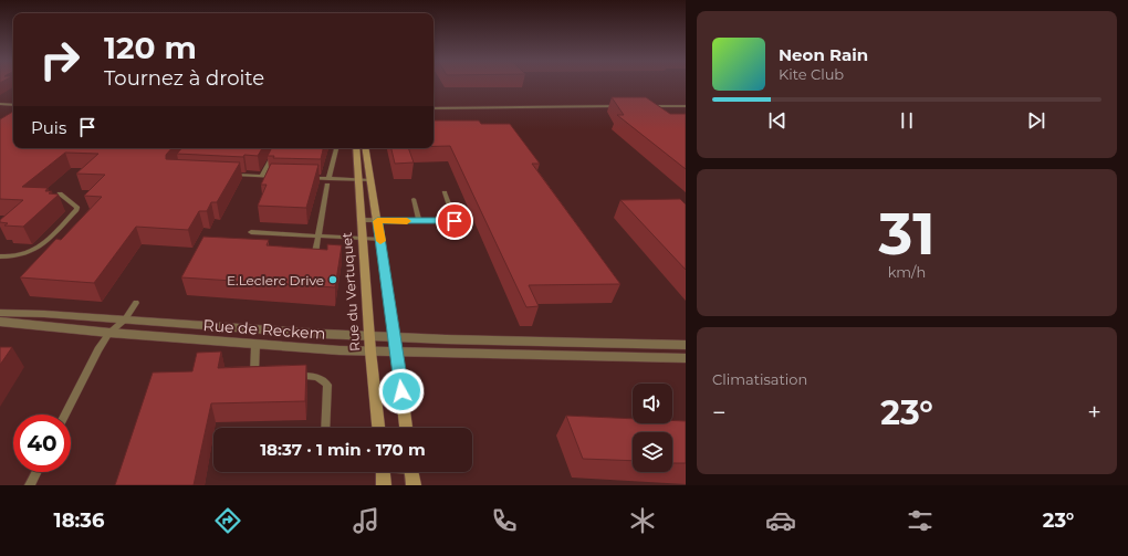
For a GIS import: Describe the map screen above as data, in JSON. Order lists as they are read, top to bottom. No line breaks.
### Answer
{"streets":{"street":["Rue du Vertuquet","Rue de Reckem"]},"crossings":[["Rue du Vertuquet","Rue de Reckem"]],"places":["E.Leclerc Drive"],"page":{"turn":["120 m","Tournez à droite"],"song":["Neon Rain","Kite Club"],"then":"Puis","tile":[["31","km/h"],"Climatisation"],"heat":["−","23°","+"],"limit":"40","trip":"18:37 · 1 min · 170 m","tabs":["18:36","23°"]}}
